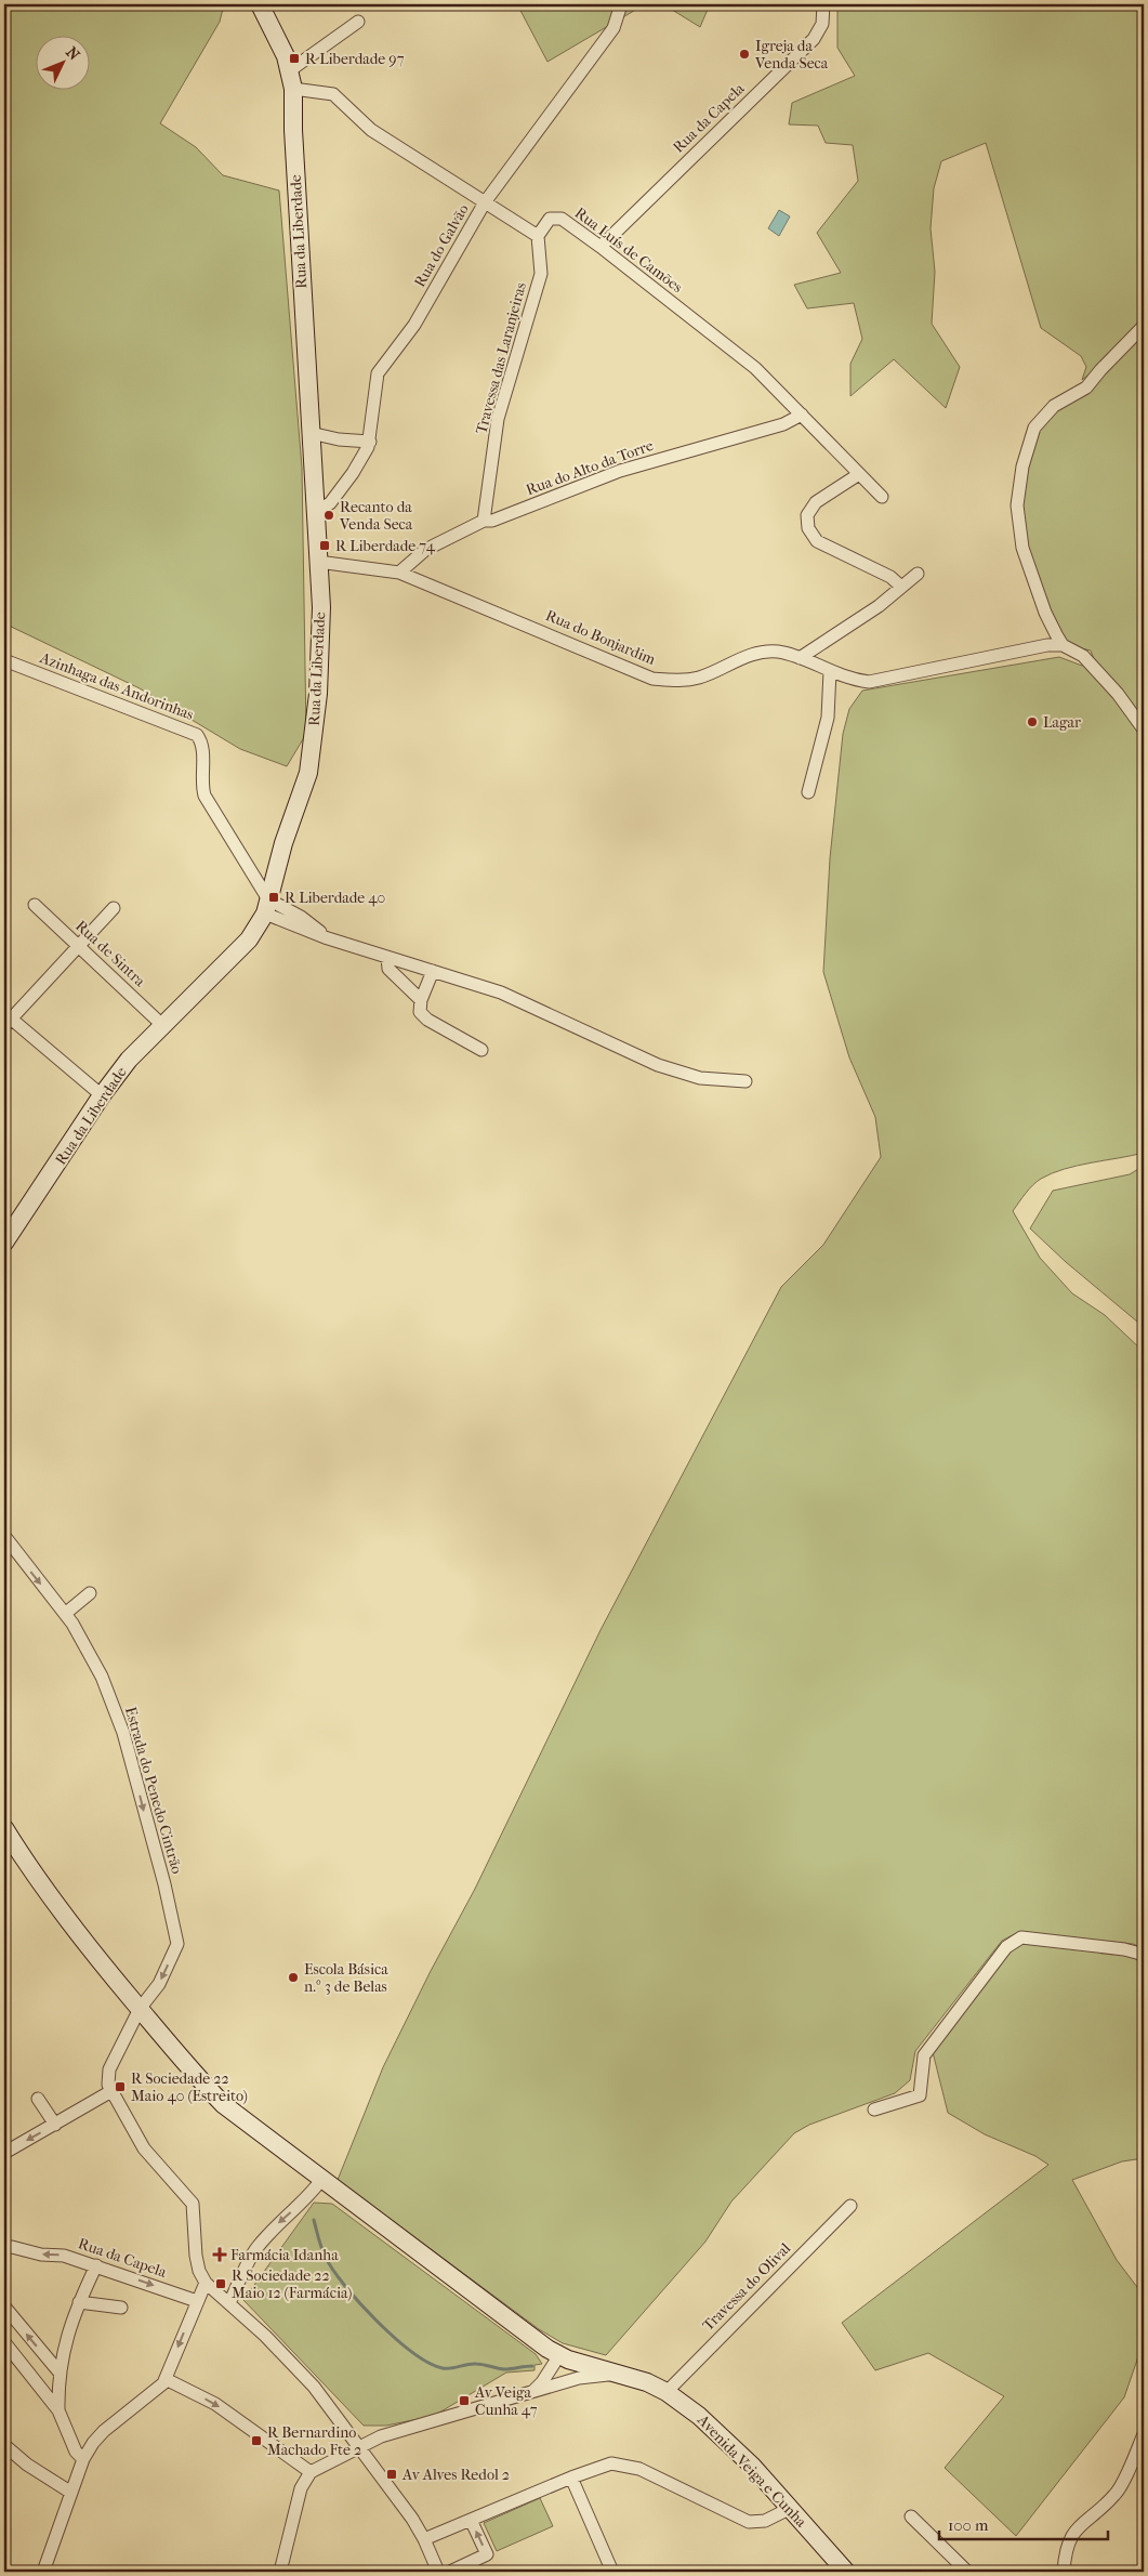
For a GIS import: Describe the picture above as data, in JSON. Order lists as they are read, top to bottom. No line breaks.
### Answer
{"streets":{"street":["Rua da Capela","Rua da Liberdade","Rua do Galvão","Rua Luís de Camões","Travessa das Laranjeiras","Rua do Alto da Torre","Rua do Bonjardim","Azinhaga das Andorinhas","Rua de Sintra","Estrada do Penedo Cintrão","Travessa do Olival","Avenida Veiga e Cunha"]},"crossings":[["Rua da Capela","Rua Luís de Camões"],["Rua da Liberdade","Rua do Galvão"],["Rua da Liberdade","Rua do Bonjardim"],["Rua da Liberdade","Azinhaga das Andorinhas"],["Rua da Liberdade","Rua de Sintra"],["Rua Luís de Camões","Travessa das Laranjeiras"],["Rua Luís de Camões","Rua do Alto da Torre"],["Travessa das Laranjeiras","Rua do Alto da Torre"],["Rua do Alto da Torre","Rua do Bonjardim"],["Travessa do Olival","Avenida Veiga e Cunha"]],"one_way":["Estrada do Penedo Cintrão"],"places":{"other":["Igreja da Venda Seca","Recanto da Venda Seca","Lagar","Escola Básica n.º 3 de Belas"],"transit":["R Liberdade 97","R Liberdade 74","R Liberdade 40","R Sociedade 22 Maio 40 (Estreito)","R Sociedade 22 Maio 12 (Farmácia)","Av Veiga Cunha 47","R Bernardino Machado Fte 2","Av Alves Redol 2"],"health":["Farmácia Idanha"]},"scale_bar":"100 m","north":"top right"}
